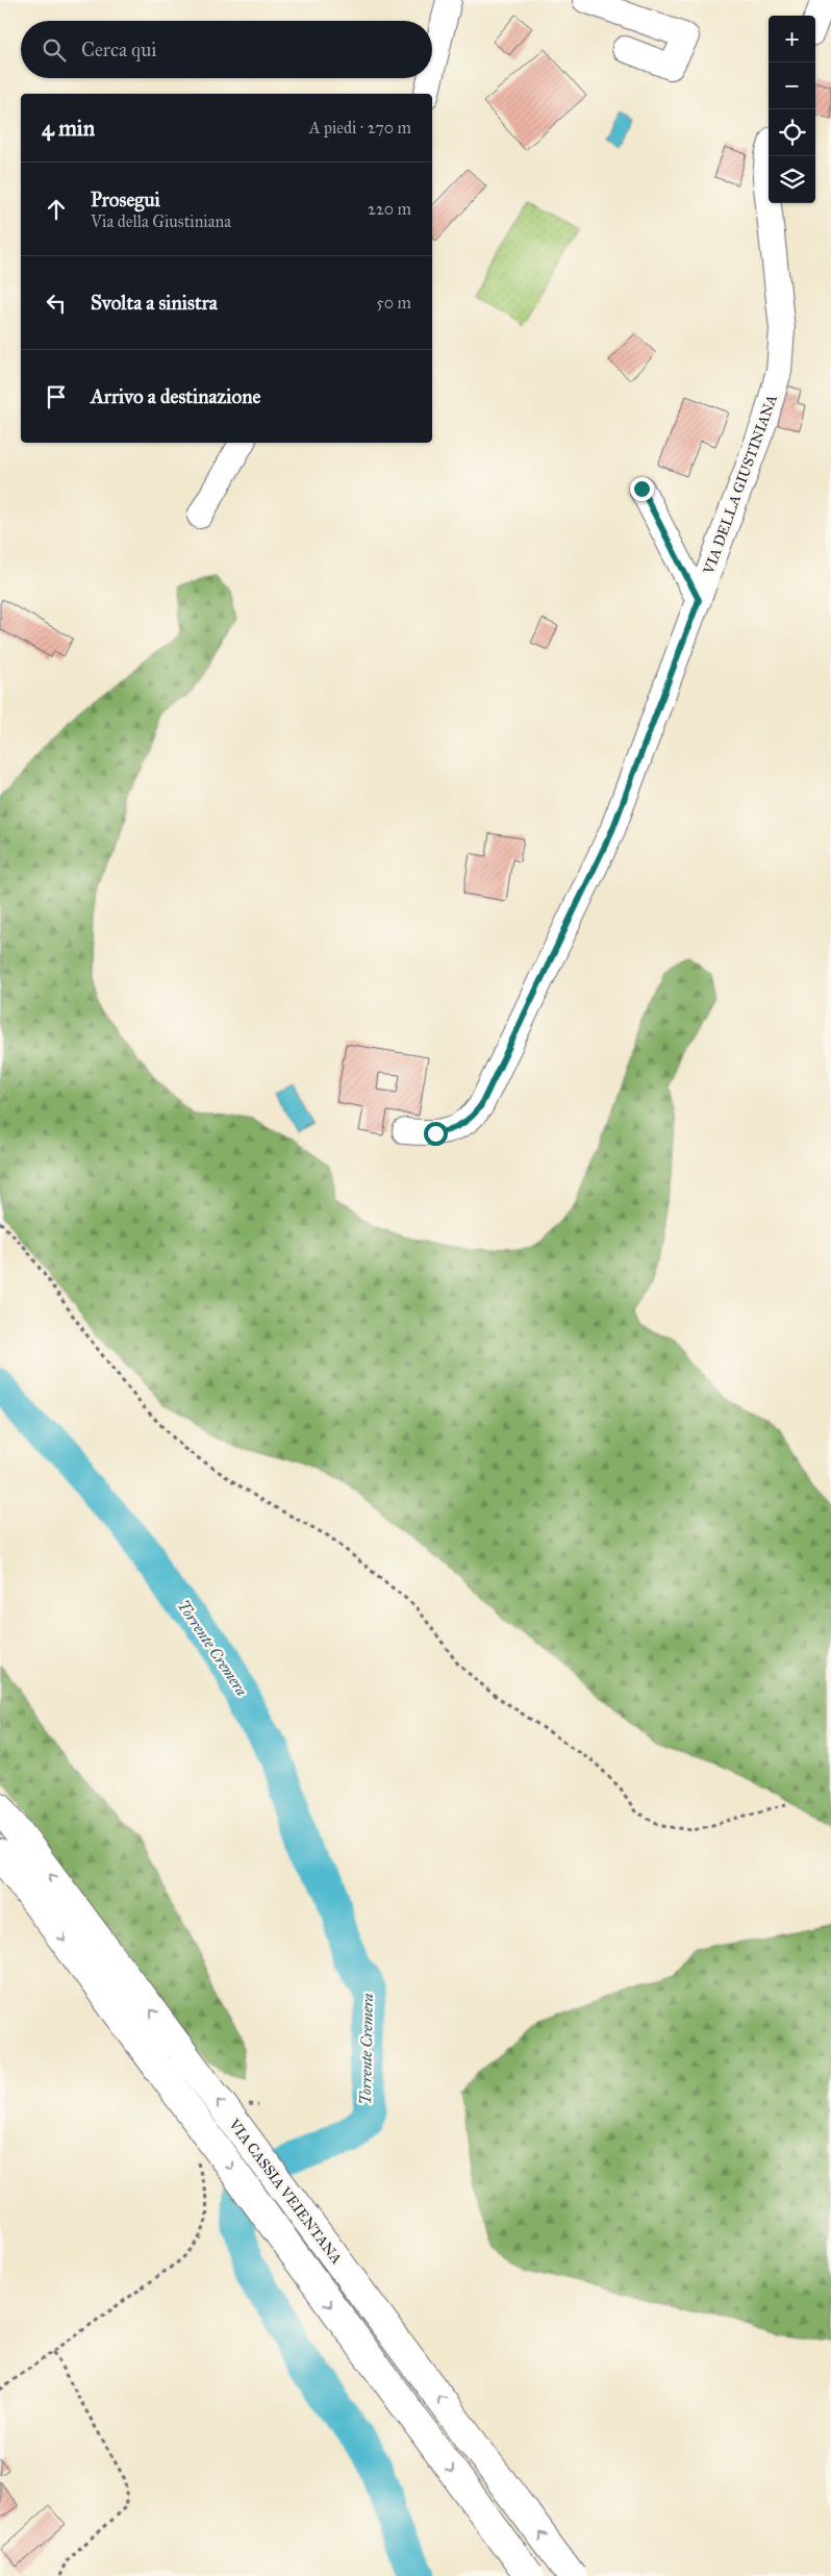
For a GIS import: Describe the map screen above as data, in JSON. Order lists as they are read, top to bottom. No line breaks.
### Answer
{"streets":{"highway":["VIA CASSIA VEIENTANA"],"street":["VIA DELLA GIUSTINIANA"]},"water":["Torrente Cremera"],"page":{"map_buttons":["+","−"],"search":"Cerca qui","heading":["4 min","A piedi · 270 m"],"list":[["Prosegui","Via della Giustiniana","220 m"],["Svolta a sinistra","50 m"],"Arrivo a destinazione"]}}
